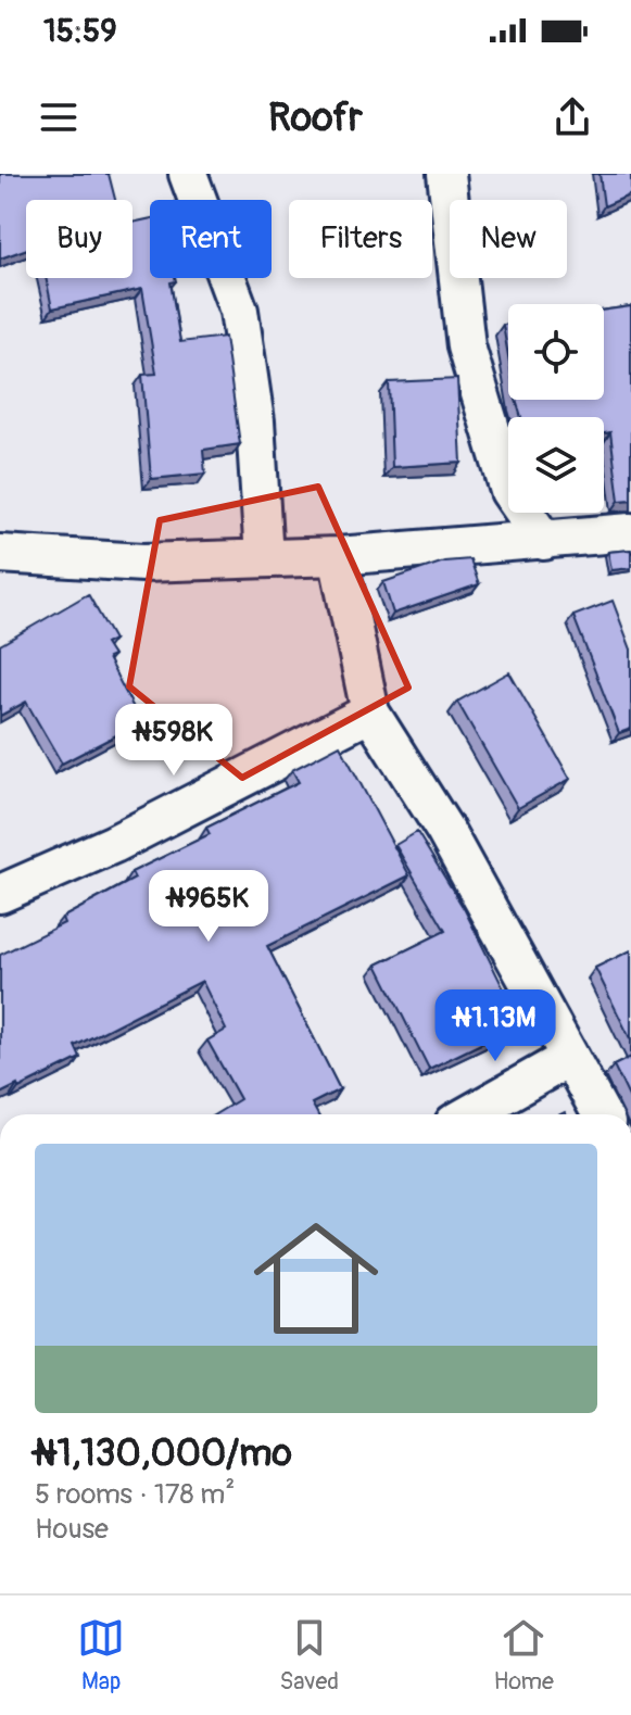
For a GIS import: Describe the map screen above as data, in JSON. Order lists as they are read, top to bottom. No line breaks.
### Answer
{"page":{"status":"15:59","header":"Roofr","chip":["Buy","Rent","Filters","New"],"price":["₦598K","₦965K","₦1.13M"],"list":[{"name":"₦1,130,000/mo","note":"5 rooms · 178 m² · House"}],"tabs":["Map","Saved","Home"]}}
